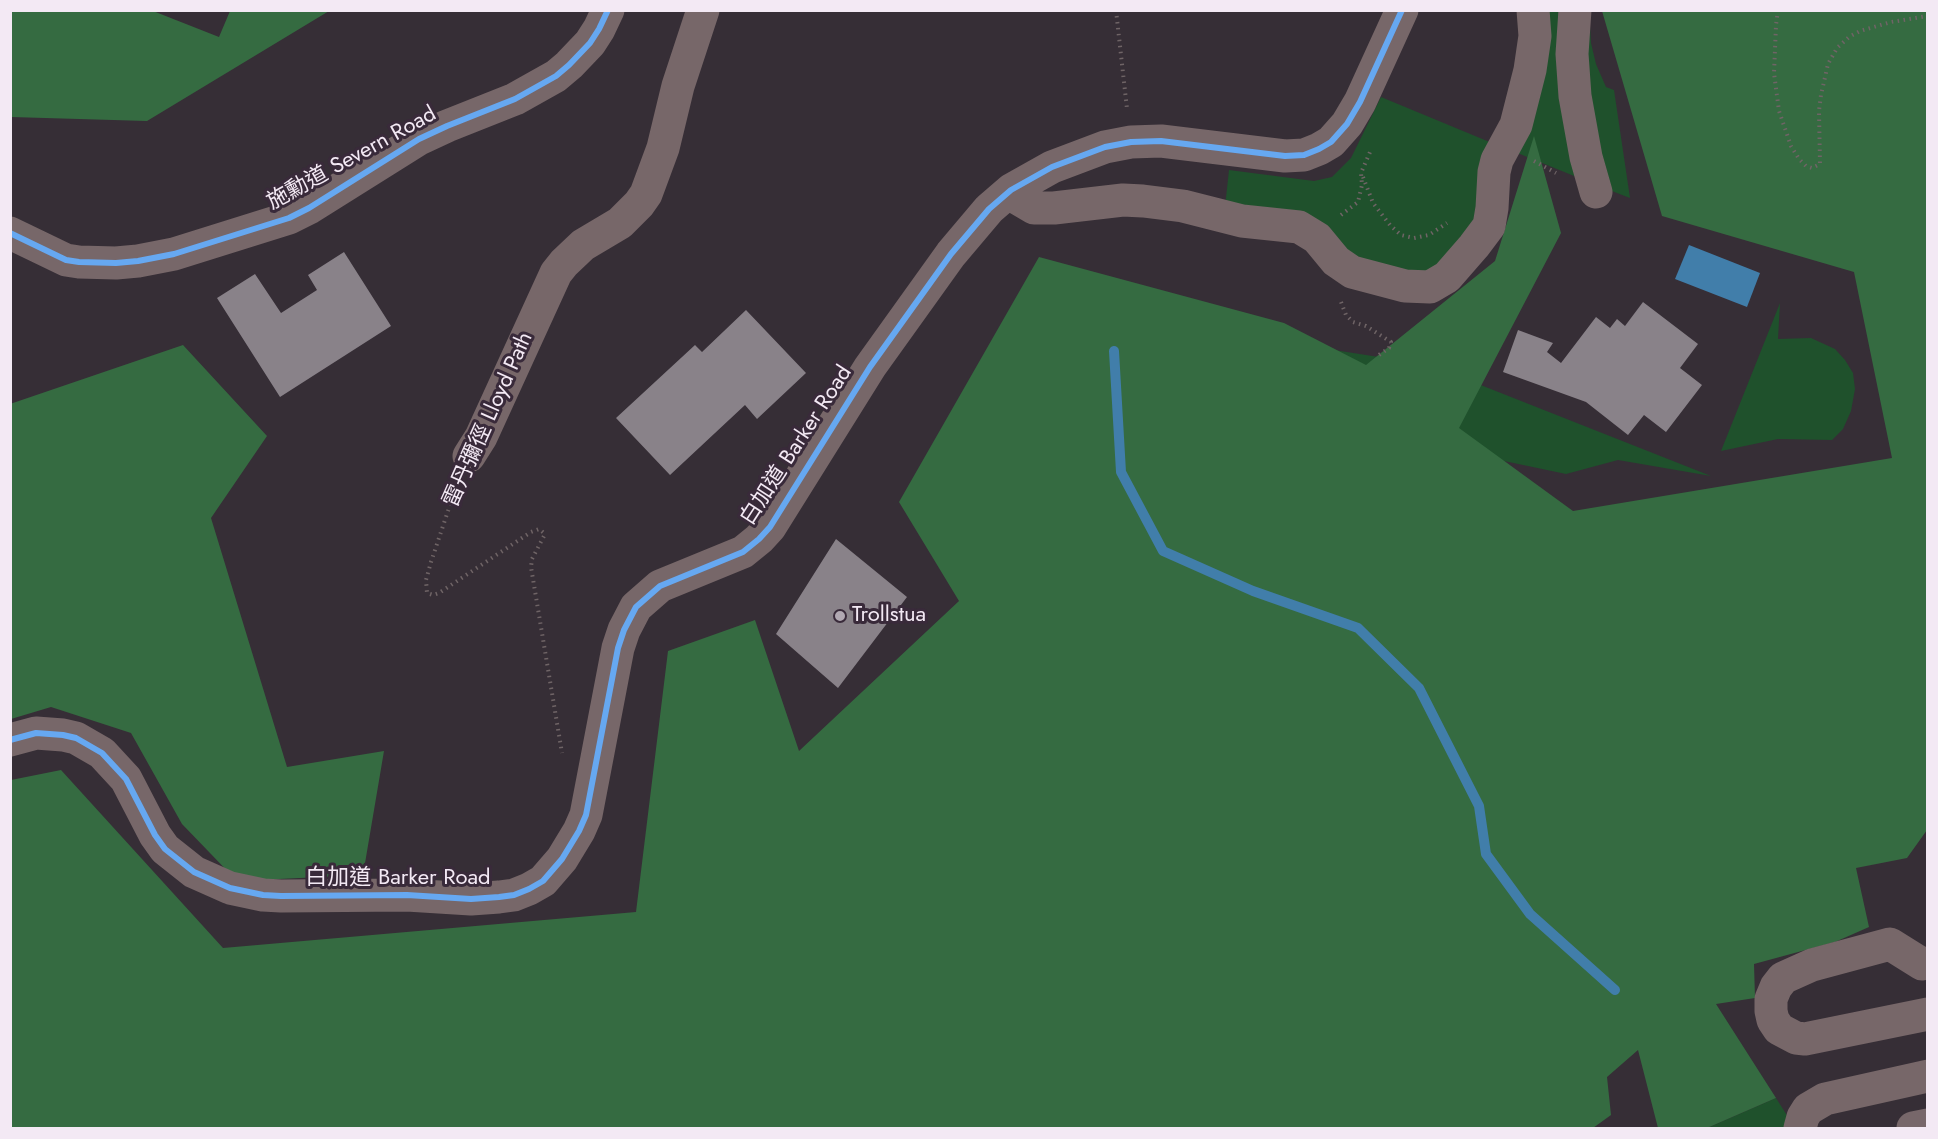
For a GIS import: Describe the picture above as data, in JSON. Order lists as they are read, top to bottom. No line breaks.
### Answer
{"streets":{"street":["施勳道 Severn Road","雷丹彌徑 Lloyd Path","白加道 Barker Road"]},"places":["Trollstua"]}
